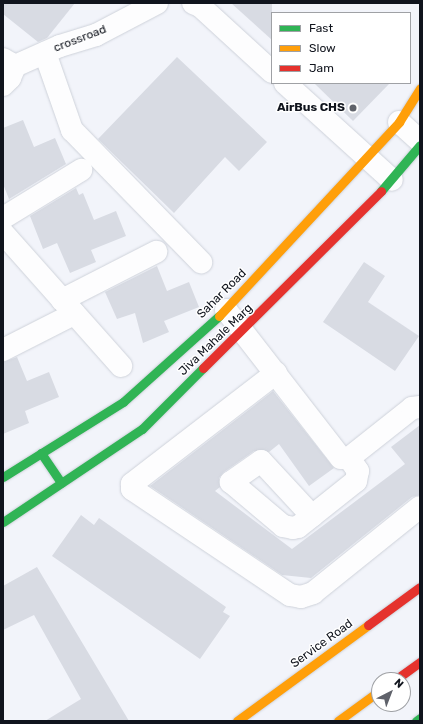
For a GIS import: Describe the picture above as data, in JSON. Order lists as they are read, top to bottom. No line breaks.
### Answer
{"streets":{"main road":["Sahar Road","Jiva Mahale Marg","Service Road"],"street":["crossroad"]},"places":["AirBus CHS"],"legend":["Fast","Slow","Jam"],"north":"top right"}
